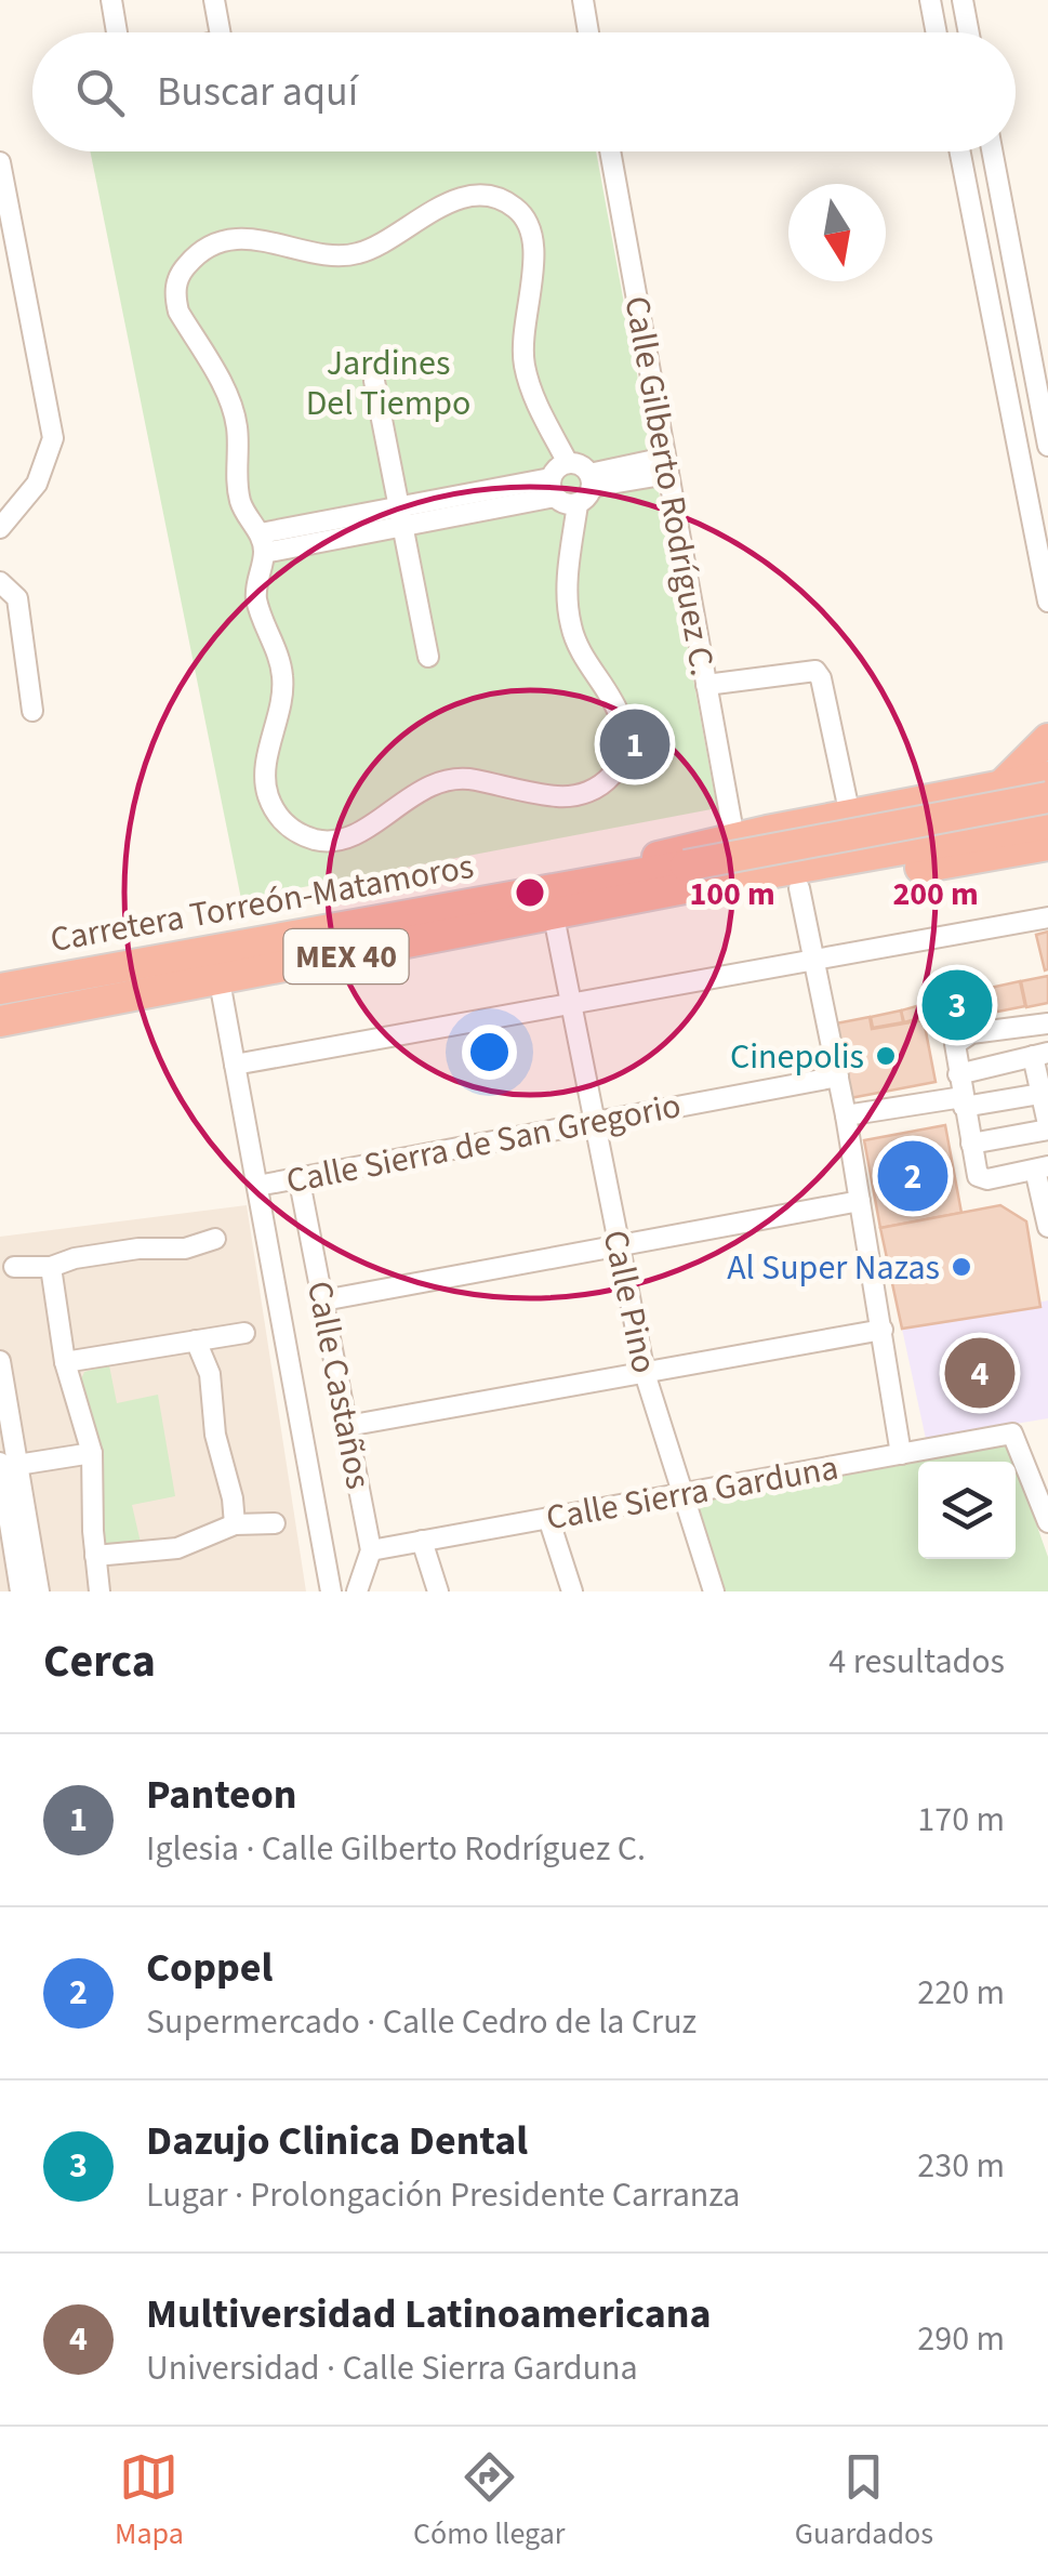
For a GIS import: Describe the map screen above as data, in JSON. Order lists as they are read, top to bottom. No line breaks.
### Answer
{"streets":{"highway":["Carretera Torreón-Matamoros","MEX 40"],"street":["Calle Gilberto Rodríguez C.","Calle Sierra de San Gregorio","Calle Pino","Calle Castaños","Calle Sierra Garduna"]},"crossings":[["Carretera Torreón-Matamoros","MEX 40"],["MEX 40","Calle Pino"],["Calle Sierra de San Gregorio","Calle Pino"],["Calle Sierra de San Gregorio","Calle Castaños"],["Calle Pino","Calle Sierra Garduna"],["Calle Castaños","Calle Sierra Garduna"]],"parks":["Jardines Del Tiempo"],"places":["Cinepolis","Al Super Nazas"],"north":"bottom","page":{"search":"Buscar aquí","pins":["1","3","2","4"],"heading":["Cerca","4 resultados"],"list":[{"mark":"1","name":"Panteon","note":"Iglesia · Calle Gilberto Rodríguez C.","value":"170 m"},{"mark":"2","name":"Coppel","note":"Supermercado · Calle Cedro de la Cruz","value":"220 m"},{"mark":"3","name":"Dazujo Clinica Dental","note":"Lugar · Prolongación Presidente Carranza","value":"230 m"},{"mark":"4","name":"Multiversidad Latinoamericana","note":"Universidad · Calle Sierra Garduna","value":"290 m"}],"nav":["Mapa","Cómo llegar","Guardados"]},"rings":["100 m","200 m"]}
